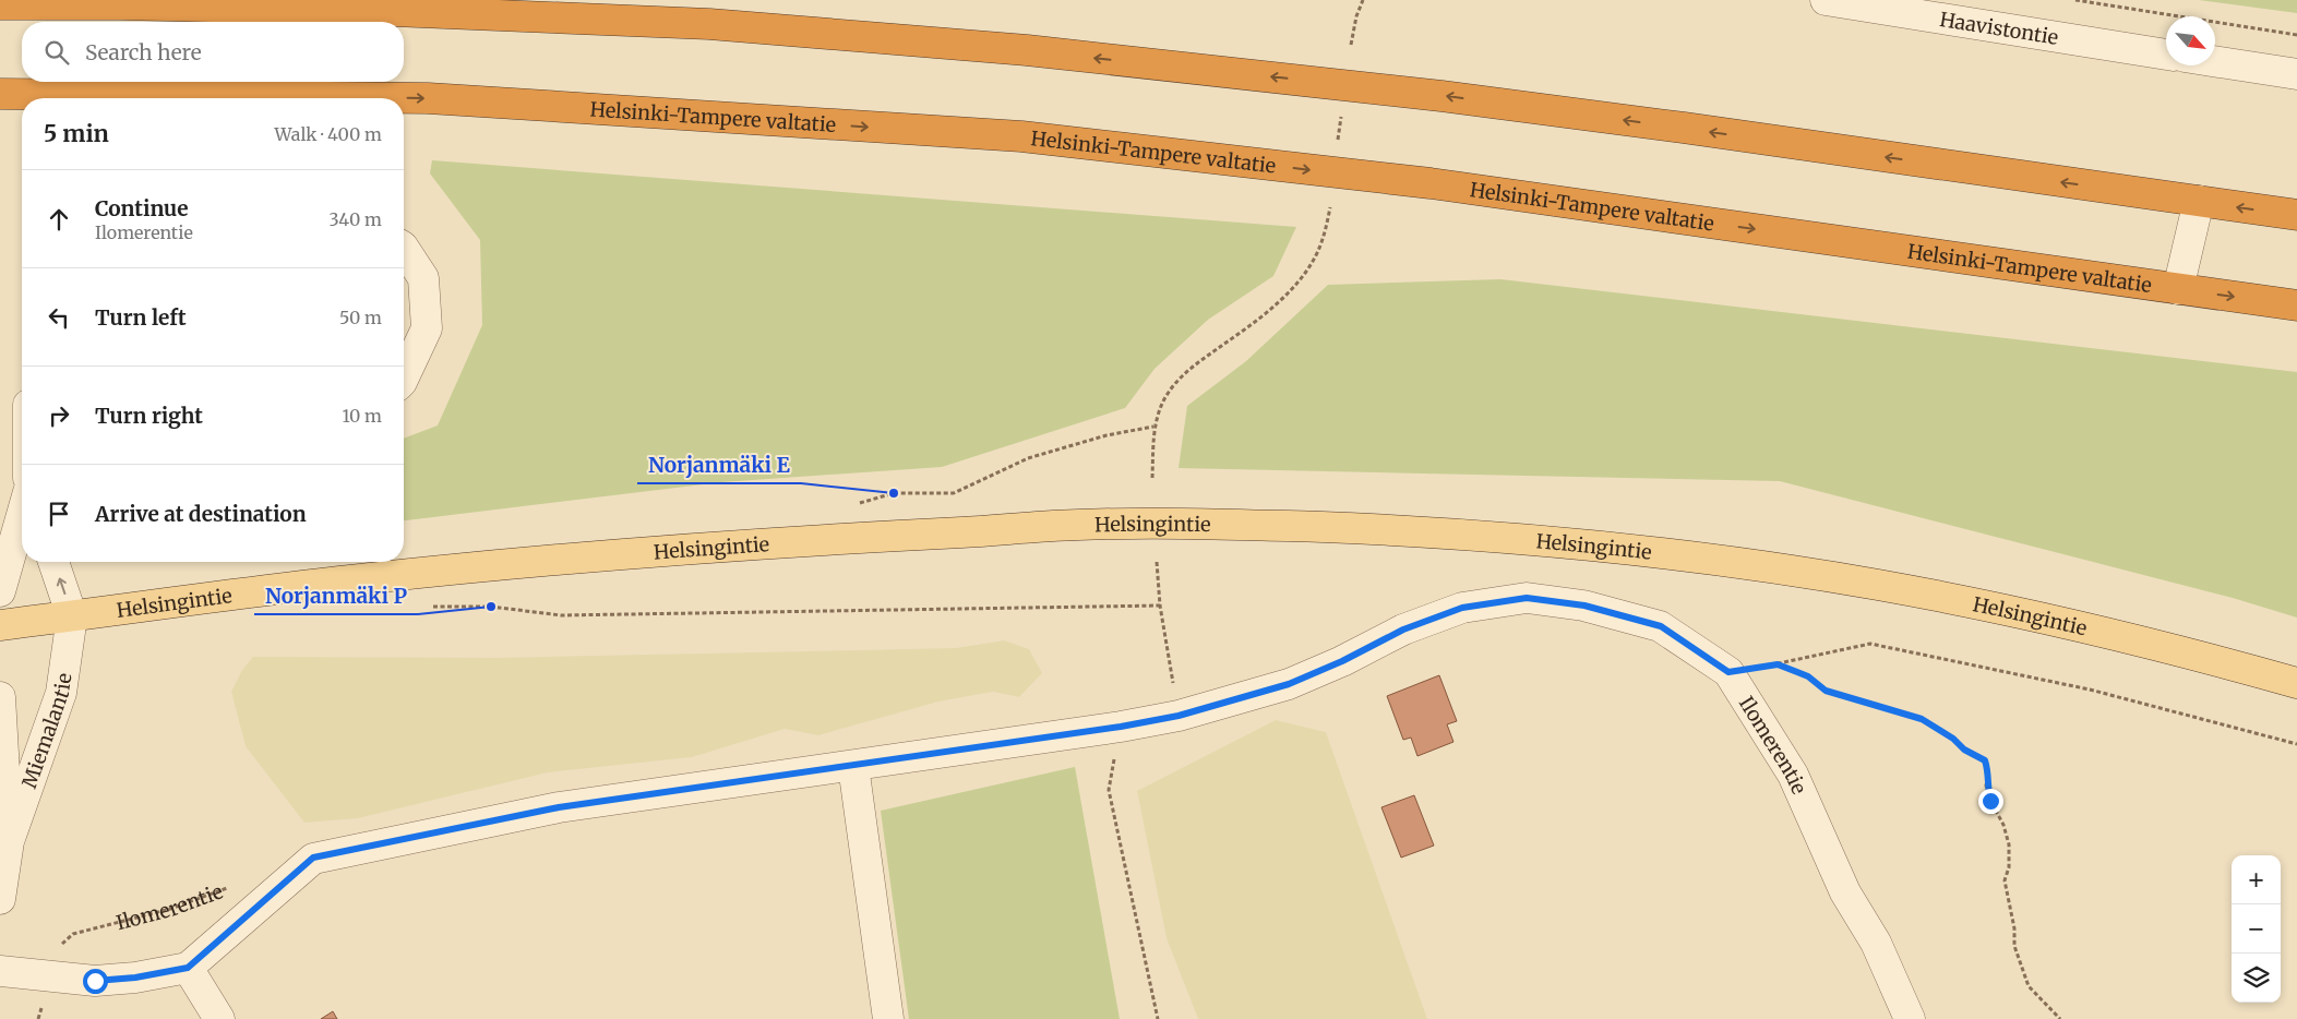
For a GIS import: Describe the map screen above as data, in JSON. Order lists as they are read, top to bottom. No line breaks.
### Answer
{"streets":{"highway":["Helsinki-Tampere valtatie"],"main road":["Helsingintie"],"street":["Haavistontie","Miemalantie","Ilomerentie"]},"crossings":[["Helsingintie","Miemalantie"]],"places":["Norjanmäki E","Norjanmäki P"],"north":"bottom right","page":{"search":"Search here","heading":["5 min","Walk · 400 m"],"list":[["Continue","Ilomerentie","340 m"],["Turn left","50 m"],["Turn right","10 m"],"Arrive at destination"],"map_buttons":["+","−"]}}
